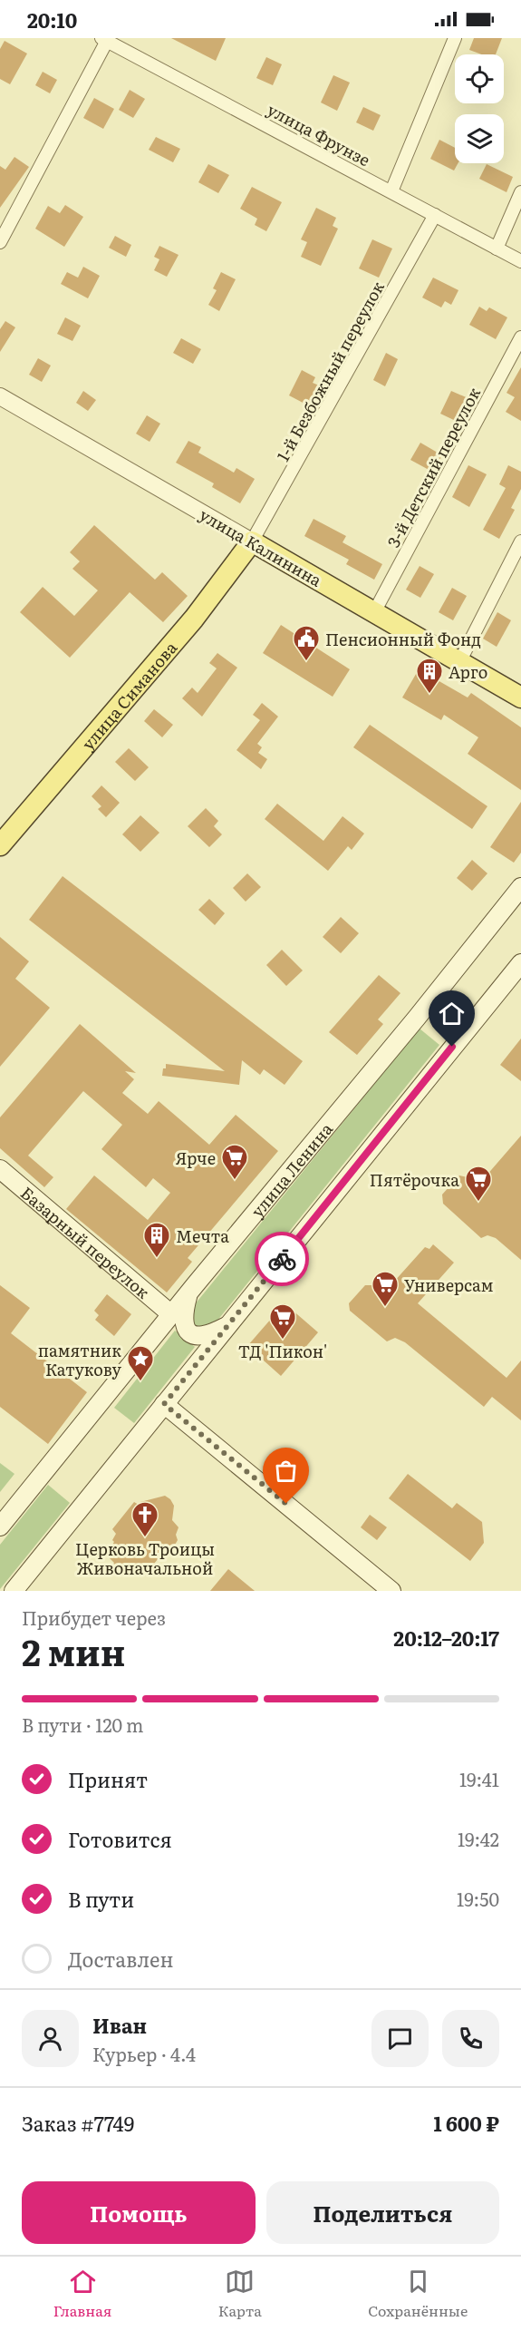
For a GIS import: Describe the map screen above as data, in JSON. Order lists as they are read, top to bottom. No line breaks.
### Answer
{"streets":{"main road":["улица Калинина","улица Симанова","улица Ленина","Базарный переулок"],"street":["улица Фрунзе","1-й Безбожный переулок","3-й Детский переулок"]},"crossings":[["улица Фрунзе","1-й Безбожный переулок"],["1-й Безбожный переулок","улица Калинина"],["1-й Безбожный переулок","улица Симанова"],["3-й Детский переулок","улица Калинина"],["улица Калинина","улица Симанова"],["улица Ленина","Базарный переулок"]],"places":{"public building":["Пенсионный Фонд"],"building":["Арго","Мечта"],"supermarket":["Ярче","Пятёрочка","Универсам","ТД 'Пикон'"],"place":["памятник Катукову"],"church":["Церковь Троицы Живоначальной"]},"page":{"status":"20:10","heading":["2 мин","Прибудет через","20:12–20:17"],"panel":["Иван","Курьер · 4.4","Заказ #7749","1 600 ₽"],"bar":"В пути · 120 m","list":[["Принят","19:41"],["Готовится","19:42"],["В пути","19:50"],"Доставлен"],"buttons":["Помощь","Поделиться"],"tabs":["Главная","Карта","Сохранённые"]}}
